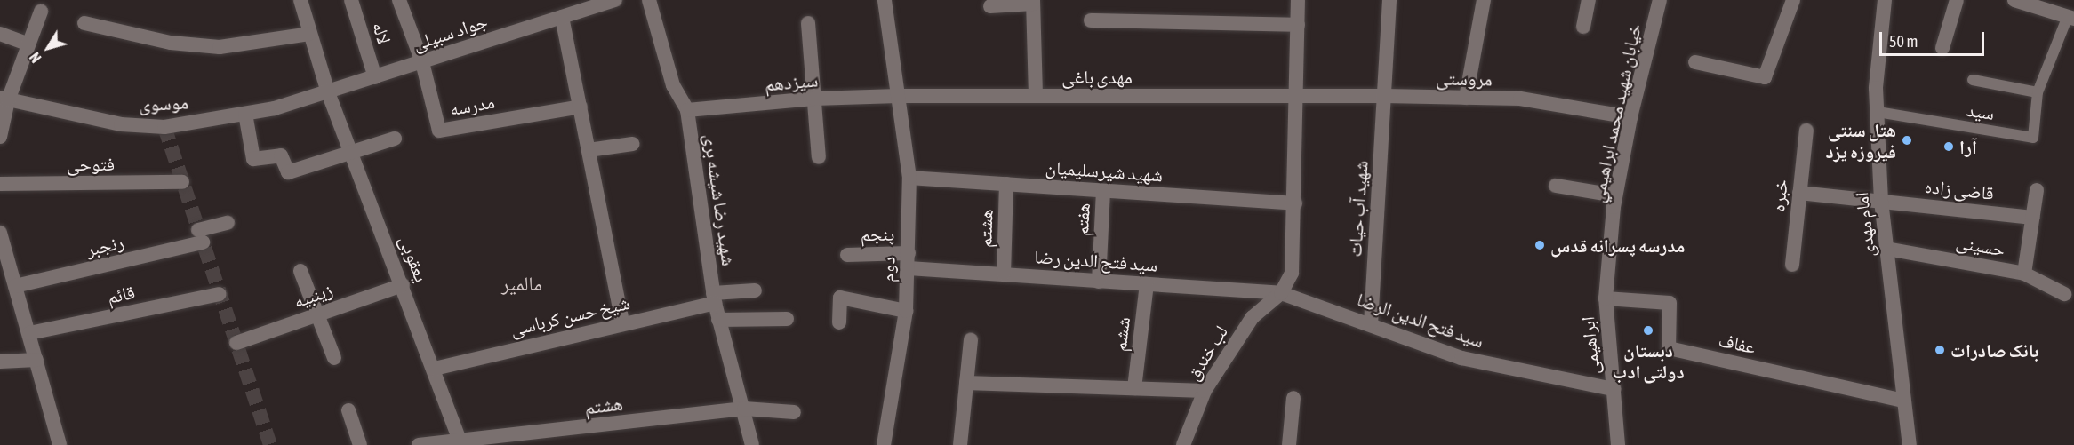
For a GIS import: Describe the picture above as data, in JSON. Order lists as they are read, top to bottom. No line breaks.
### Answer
{"streets":{"street":["جواد سبیلی","لاله","مهدی باغی","مروستی","سیزدهم","موسوی","مدرسه","سید","خيابان شهيد محمد ابراهيمي","فتوحی","شهید شیرسلیمیان","قاضی زاده","خبره","شهید رضا شیشه بری","شهید آب حیات","هفتم","امام مهدی","هشتم","پنجم","رنجبر","حسینی","یعقوبی","سید فتح الدین رضا","دوم","قائم","زینبیه","شیخ حسن کرباسی","سید فتح الدین الرضا","ششم","عفاف","ابراهیمی","لب خندق"]},"crossings":[["جواد سبیلی","لاله"],["جواد سبیلی","موسوی"],["جواد سبیلی","مدرسه"],["جواد سبیلی","یعقوبی"],["مهدی باغی","مروستی"],["مهدی باغی","سیزدهم"],["مهدی باغی","دوم"],["مروستی","خيابان شهيد محمد ابراهيمي"],["مروستی","شهید آب حیات"],["سیزدهم","شهید رضا شیشه بری"],["سیزدهم","دوم"],["موسوی","یعقوبی"],["سید","امام مهدی"],["خيابان شهيد محمد ابراهيمي","عفاف"],["خيابان شهيد محمد ابراهيمي","ابراهیمی"],["شهید شیرسلیمیان","هفتم"],["شهید شیرسلیمیان","هشتم"],["شهید شیرسلیمیان","دوم"],["قاضی زاده","خبره"],["قاضی زاده","امام مهدی"],["شهید رضا شیشه بری","هشتم"],["شهید رضا شیشه بری","شیخ حسن کرباسی"],["شهید آب حیات","سید فتح الدین الرضا"],["هفتم","سید فتح الدین رضا"],["امام مهدی","حسینی"],["امام مهدی","عفاف"],["هشتم","یعقوبی"],["هشتم","سید فتح الدین رضا"],["پنجم","دوم"],["یعقوبی","زینبیه"],["یعقوبی","شیخ حسن کرباسی"],["سید فتح الدین رضا","دوم"],["سید فتح الدین رضا","سید فتح الدین الرضا"],["سید فتح الدین رضا","ششم"],["سید فتح الدین رضا","لب خندق"],["سید فتح الدین الرضا","ابراهیمی"],["سید فتح الدین الرضا","لب خندق"],["عفاف","ابراهیمی"]],"districts":["مالمیر"],"places":["هتل سنتی فیروزه یزد","آرا","مدرسه پسرانه قدس","دبستان دولتی ادب","بانک صادرات"],"scale_bar":"50 m","north":"bottom left"}
